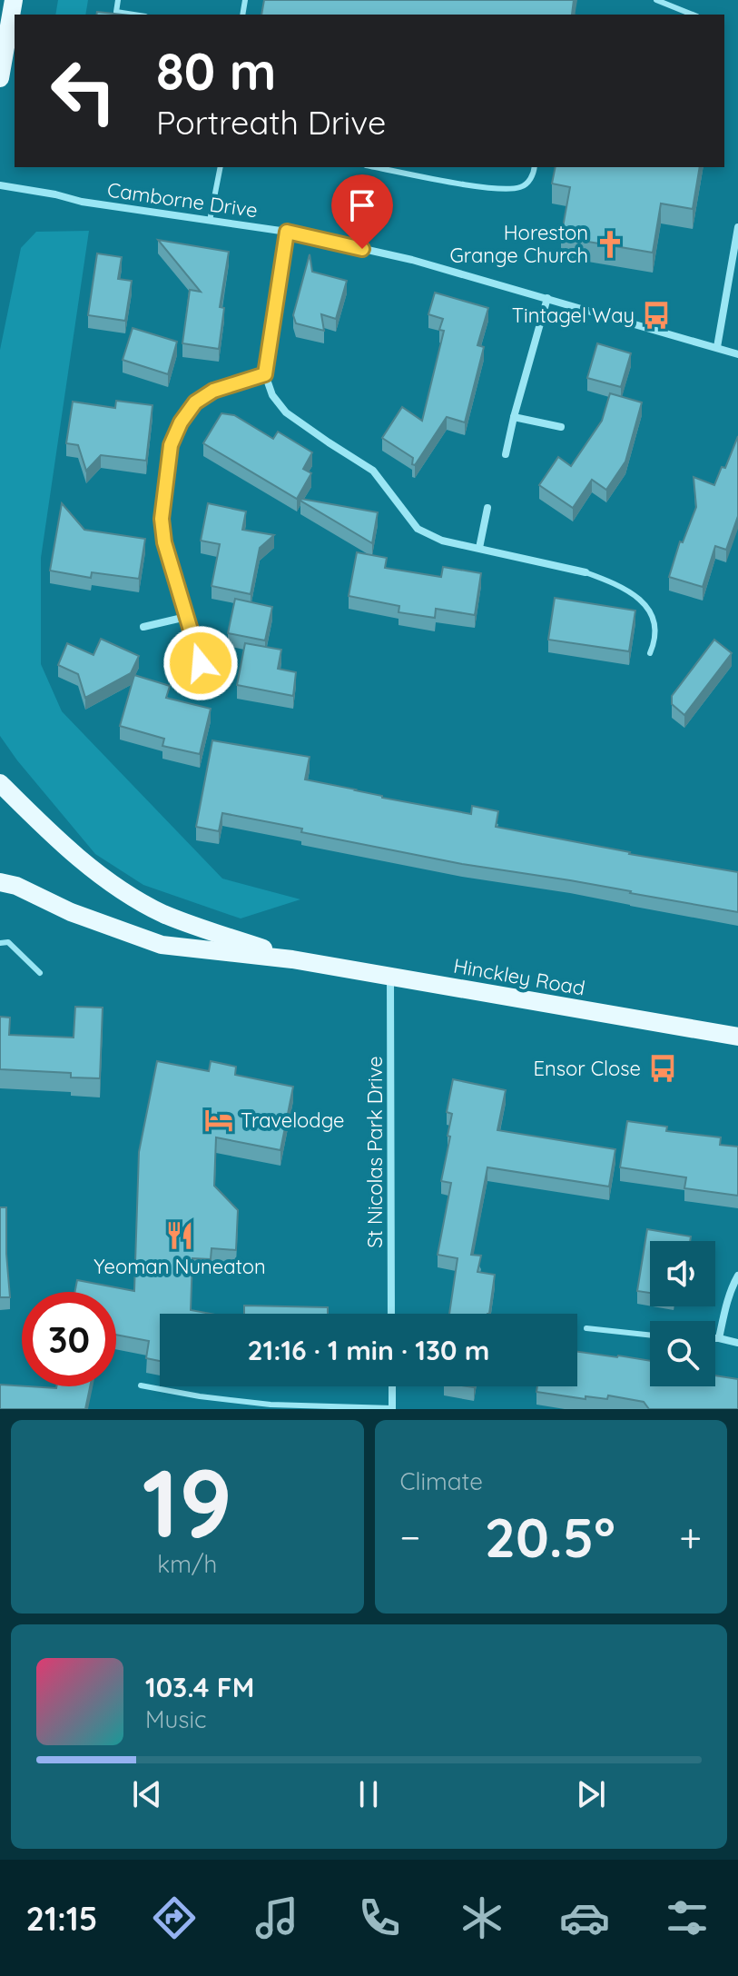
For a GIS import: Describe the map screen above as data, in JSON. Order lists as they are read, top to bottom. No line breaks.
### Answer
{"streets":{"main road":["Hinckley Road"],"street":["Camborne Drive","St Nicolas Park Drive"]},"crossings":[["Hinckley Road","St Nicolas Park Drive"]],"places":{"church":["Horeston Grange Church"],"bus stop":["Tintagel Way","Ensor Close"],"hotel":["Travelodge"],"restaurant":["Yeoman Nuneaton"]},"page":{"turn":["80 m","Portreath Drive"],"limit":"30","trip":"21:16 · 1 min · 130 m","tile":[["19","km/h"],"Climate"],"heat":["−","20.5°","+"],"song":["103.4 FM","Music"],"tabs":"21:15"}}
